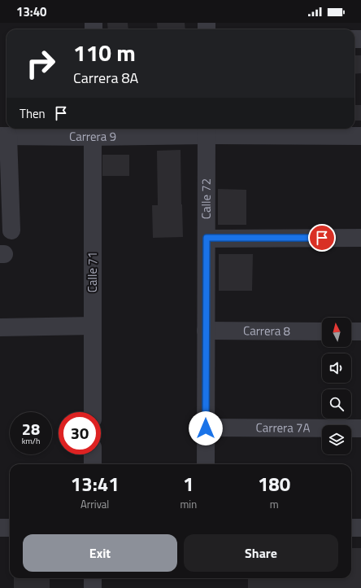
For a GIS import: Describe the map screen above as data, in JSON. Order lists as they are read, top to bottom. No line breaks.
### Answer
{"streets":{"street":["Carrera 9","Calle 72","Calle 71","Carrera 8","Carrera 7A"]},"crossings":[["Carrera 9","Calle 72"],["Carrera 9","Calle 71"],["Calle 72","Carrera 8"],["Calle 72","Carrera 7A"]],"north":"top","page":{"status":"13:40","turn":["110 m","Carrera 8A"],"then":"Then","speed":"28 km/h","limit":"30","eta":["13:41","Arrival","1","min","180","m"],"buttons":["Exit","Share"]}}
